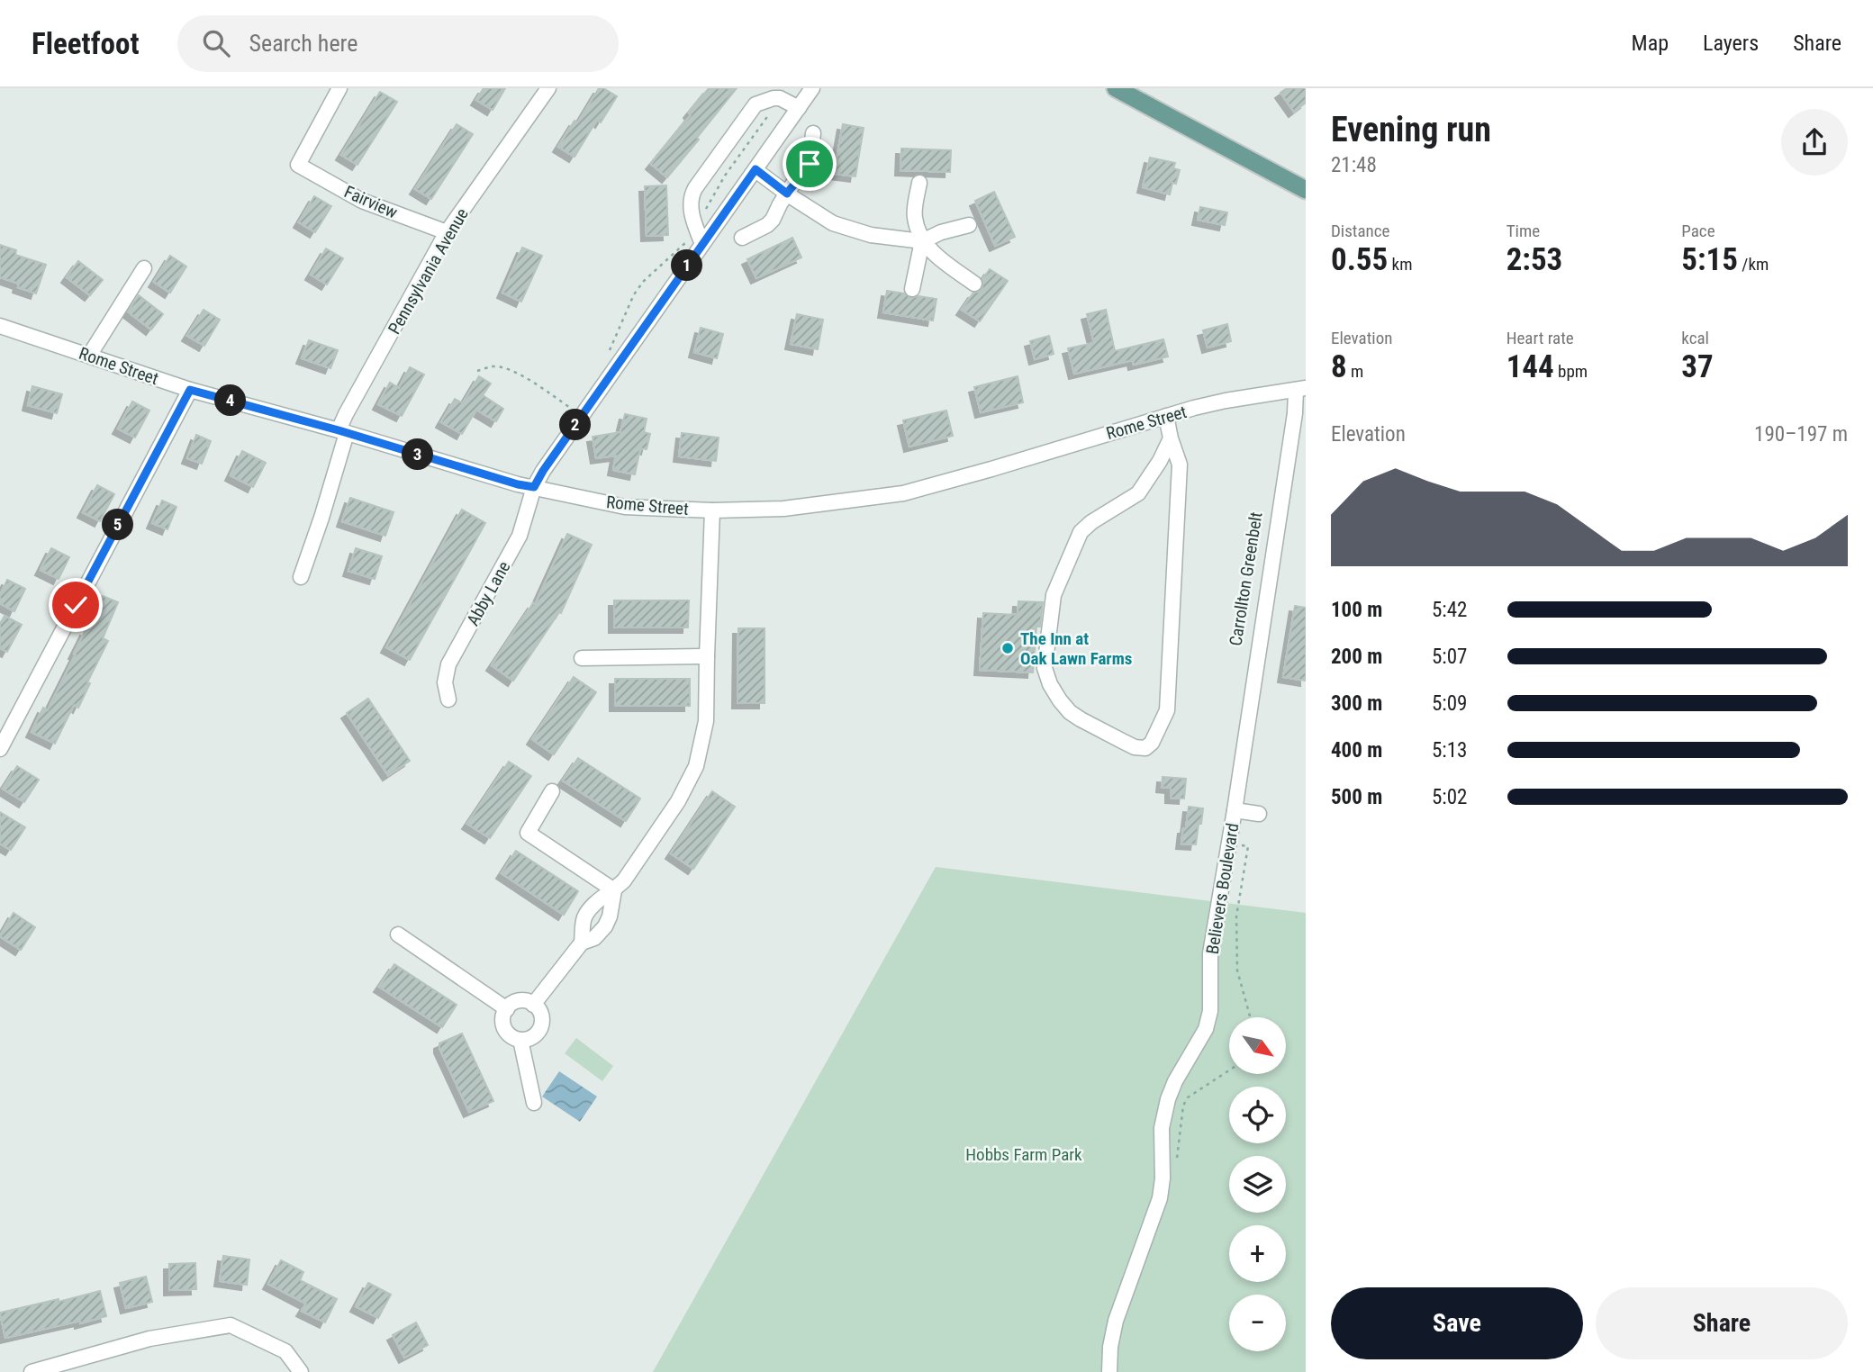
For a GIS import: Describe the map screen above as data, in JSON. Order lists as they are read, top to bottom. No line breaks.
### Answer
{"streets":{"street":["Fairview","Pennsylvania Avenue","Rome Street","Abby Lane","Believers Boulevard"]},"crossings":[["Fairview","Pennsylvania Avenue"],["Pennsylvania Avenue","Rome Street"],["Rome Street","Abby Lane"],["Rome Street","Believers Boulevard"]],"parks":["Hobbs Farm Park"],"places":["The Inn at Oak Lawn Farms"],"north":"bottom right","page":{"header":"Fleetfoot","search":"Search here","nav":["Map","Layers","Share"],"heading":["Evening run","21:48"],"stats":[["Distance","0.55 km"],["Time","2:53"],["Pace","5:15 /km"],["Elevation","8 m"],["Heart rate","144 bpm"],["kcal","37"]],"pins":["1","4","2","3","5"],"chart":["Elevation","190–197 m"],"list":[{"name":"100 m","note":"5:42"},{"name":"200 m","note":"5:07"},{"name":"300 m","note":"5:09"},{"name":"400 m","note":"5:13"},{"name":"500 m","note":"5:02"}],"map_buttons":["+","−"],"buttons":["Save","Share"]}}
